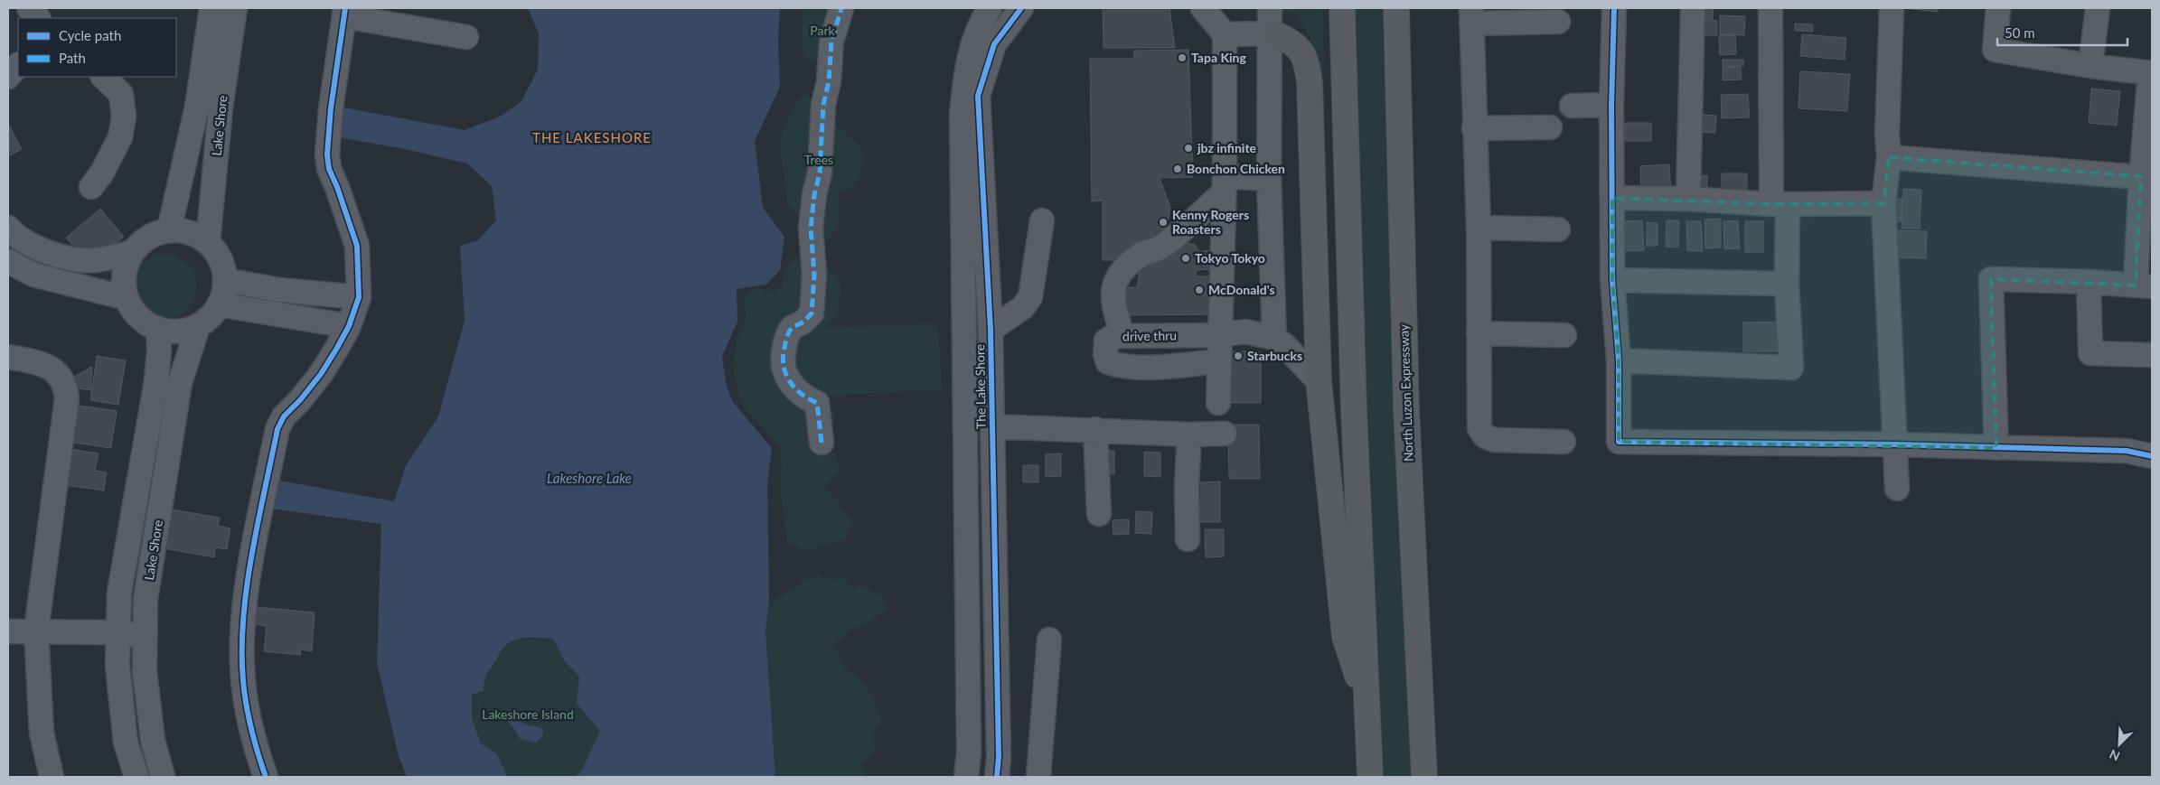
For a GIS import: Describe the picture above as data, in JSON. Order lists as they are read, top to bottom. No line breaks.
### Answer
{"streets":{"highway":["North Luzon Expressway"],"street":["Lake Shore","drive thru","The Lake Shore"]},"districts":["THE LAKESHORE"],"water":["Lakeshore Lake"],"parks":["Park","Trees","Lakeshore Island"],"places":["Tapa King","jbz infinite","Bonchon Chicken","Kenny Rogers Roasters","Tokyo Tokyo","McDonald's","Starbucks"],"legend":["Cycle path","Path"],"scale_bar":"50 m","north":"bottom left"}
